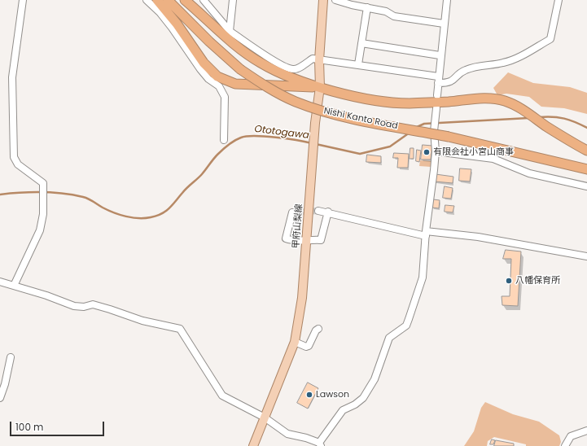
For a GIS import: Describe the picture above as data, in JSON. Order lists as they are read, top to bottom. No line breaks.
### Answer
{"streets":{"highway":["Nishi Kanto Road"],"main road":["甲府山梨線"]},"water":["Ototogawa"],"places":["有限会社小宮山商事","八幡保育所","Lawson"],"scale_bar":"100 m"}
